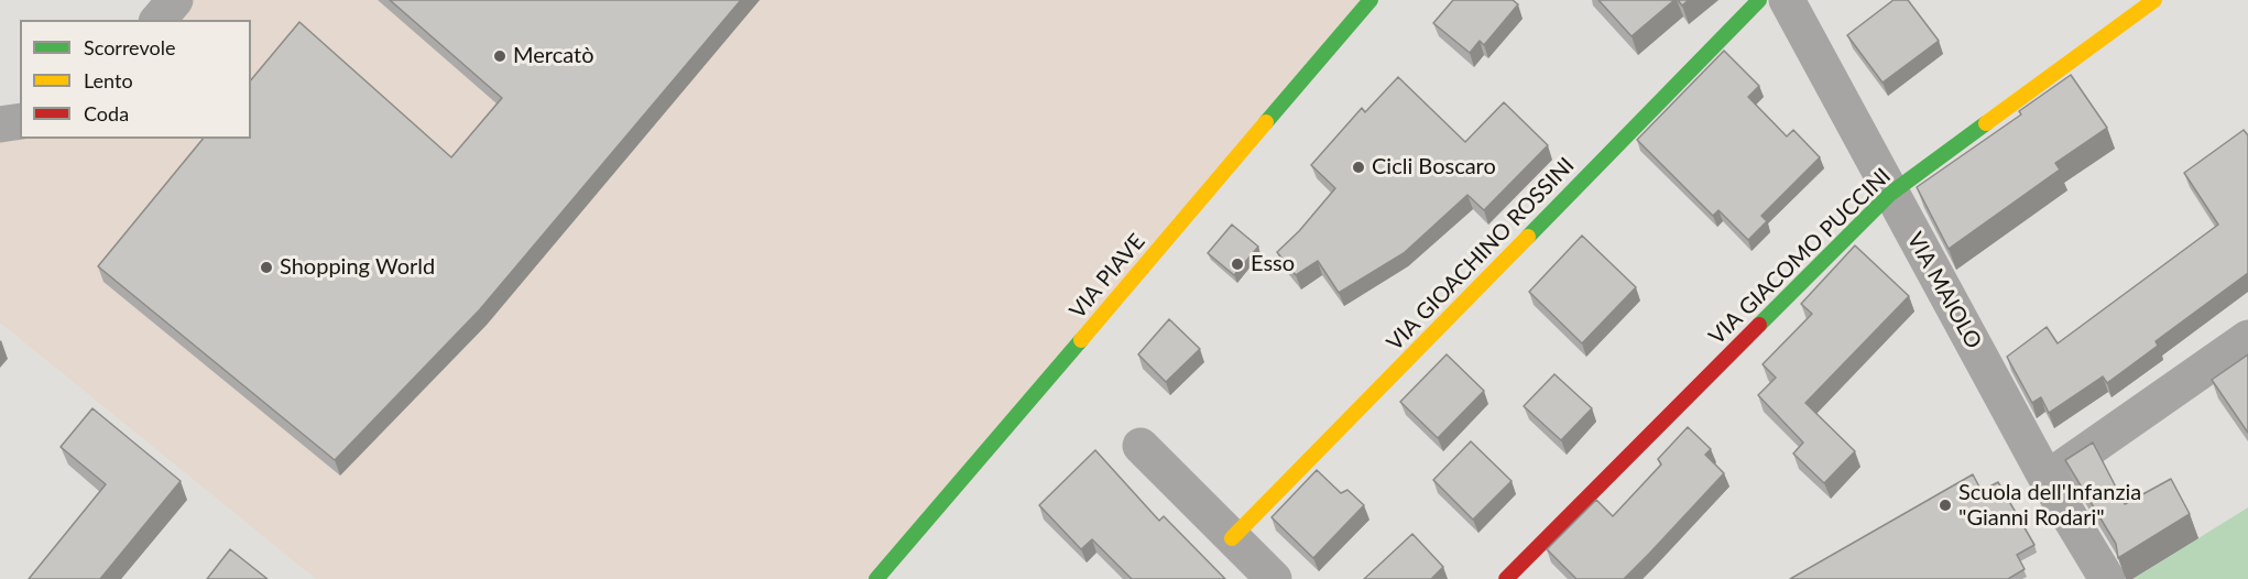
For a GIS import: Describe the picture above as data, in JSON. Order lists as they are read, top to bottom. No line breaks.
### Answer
{"streets":{"street":["VIA GIOACHINO ROSSINI","VIA GIACOMO PUCCINI","VIA PIAVE","VIA MAIOLO"]},"crossings":[["VIA GIACOMO PUCCINI","VIA MAIOLO"]],"places":["Mercatò","Cicli Boscaro","Esso","Shopping World","Scuola dell'Infanzia \"Gianni Rodari\""],"legend":["Scorrevole","Lento","Coda"]}
